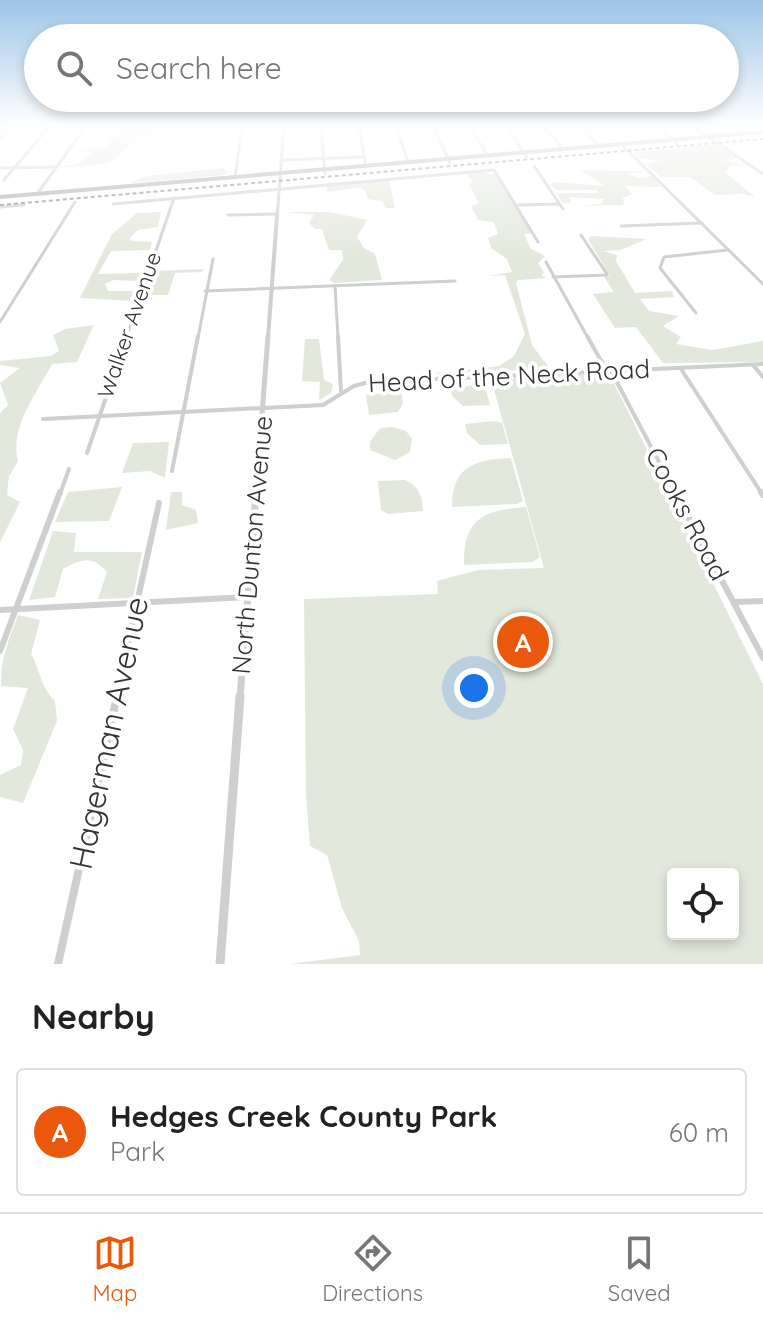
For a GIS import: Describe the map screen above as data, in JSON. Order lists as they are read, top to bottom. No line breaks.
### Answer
{"streets":{"street":["Walker Avenue","Head of the Neck Road","Cooks Road","North Dunton Avenue","Hagerman Avenue"]},"crossings":[["Walker Avenue","Head of the Neck Road"],["Head of the Neck Road","Cooks Road"],["Head of the Neck Road","North Dunton Avenue"]],"page":{"search":"Search here","pins":"A","heading":"Nearby","list":[{"mark":"A","name":"Hedges Creek County Park","note":"Park","value":"60 m"}],"nav":["Map","Directions","Saved"]}}
